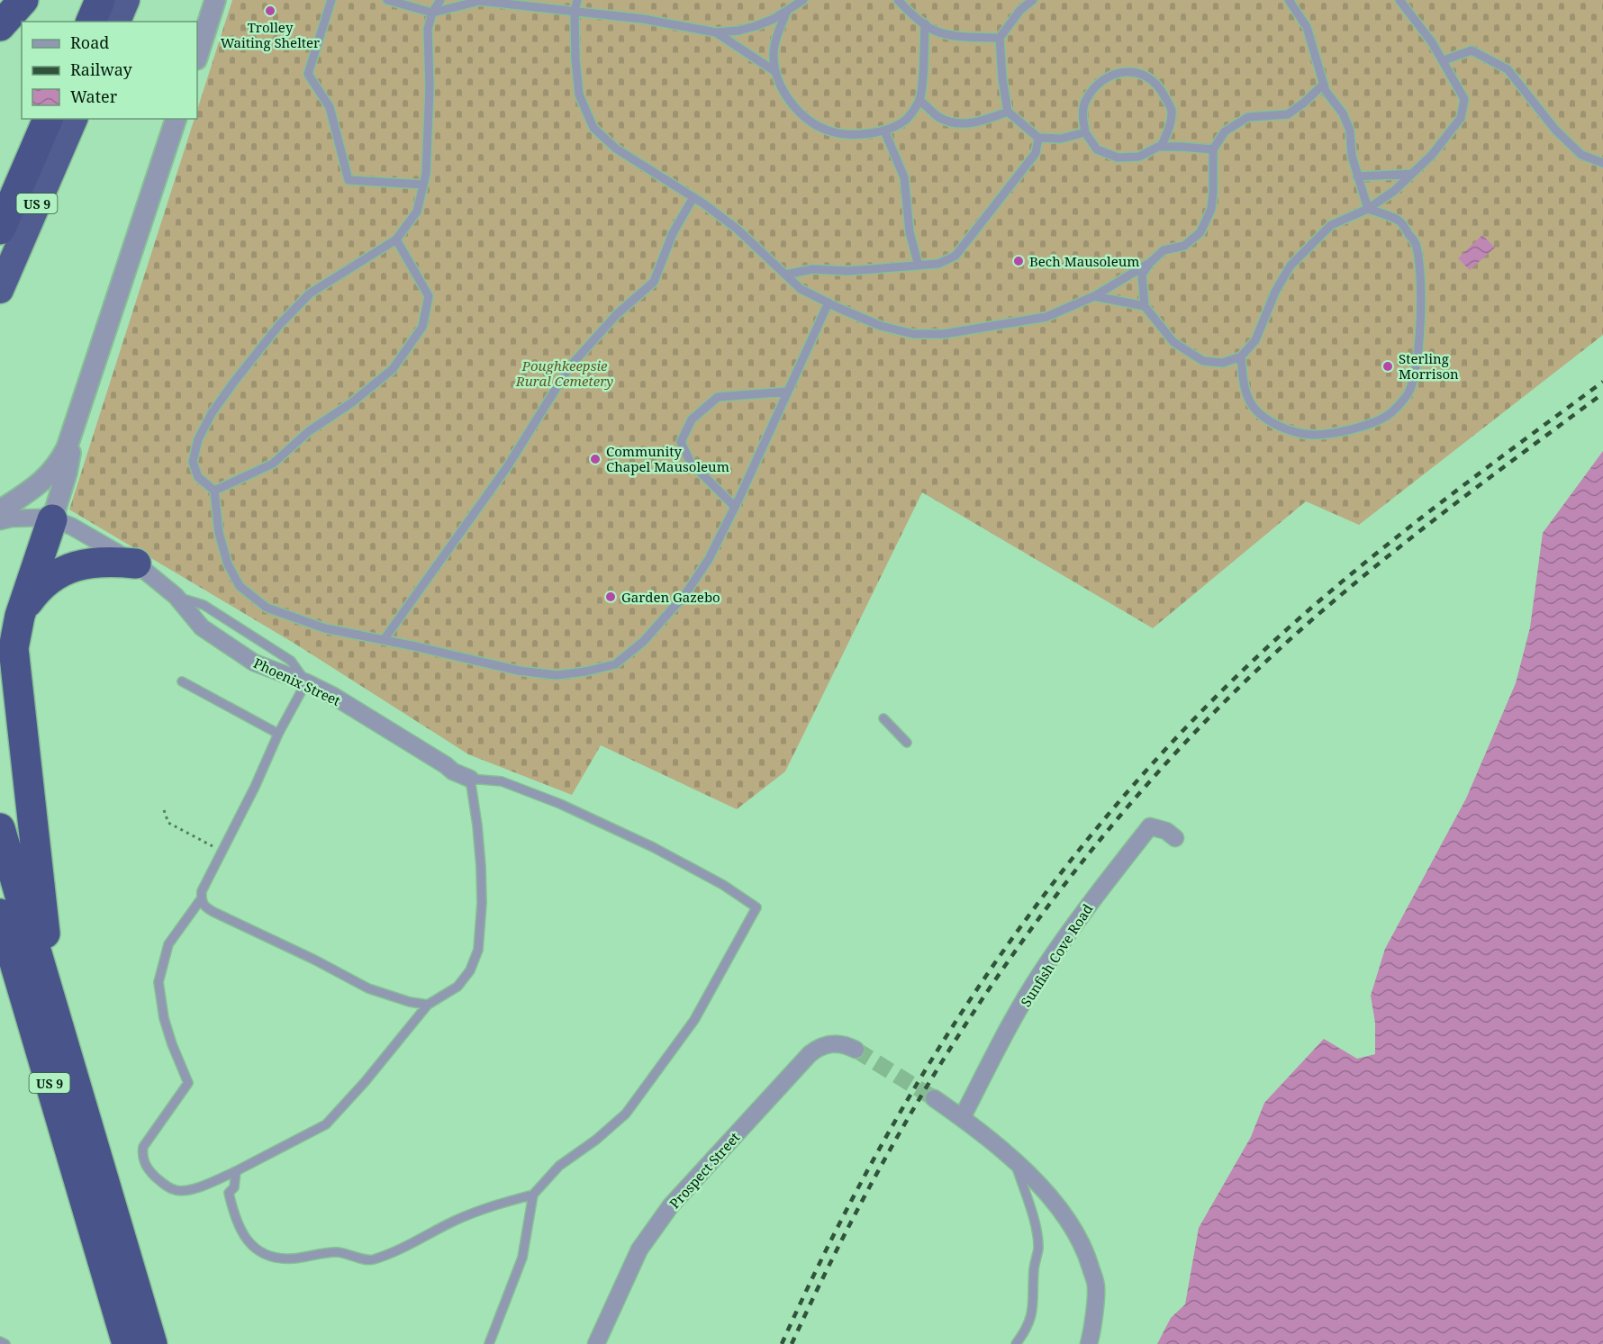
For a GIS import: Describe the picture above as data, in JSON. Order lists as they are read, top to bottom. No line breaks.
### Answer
{"streets":{"highway":["US 9"],"street":["Phoenix Street","Sunfish Cove Road","Prospect Street"]},"parks":["Poughkeepsie Rural Cemetery"],"places":["Trolley Waiting Shelter","Bech Mausoleum","Sterling Morrison","Community Chapel Mausoleum","Garden Gazebo"],"legend":["Road","Railway","Water"]}
